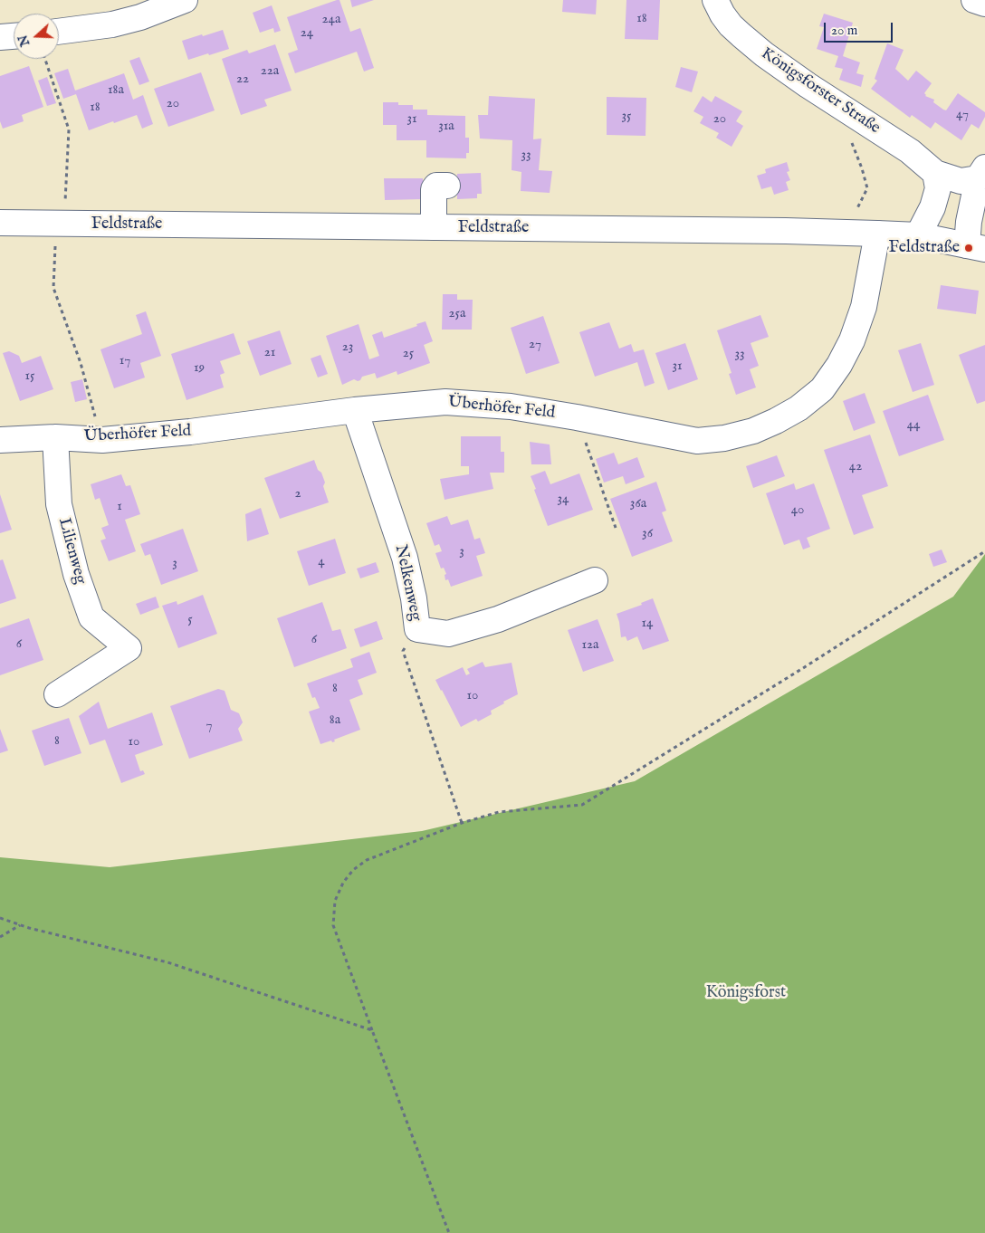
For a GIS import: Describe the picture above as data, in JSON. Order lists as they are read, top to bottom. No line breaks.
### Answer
{"streets":{"street":["Königsforster Straße","Feldstraße","Überhöfer Feld","Lilienweg","Nelkenweg"]},"crossings":[["Feldstraße","Überhöfer Feld"],["Überhöfer Feld","Lilienweg"],["Überhöfer Feld","Nelkenweg"]],"parks":["Königsforst"],"places":["Feldstraße"],"house_numbers":["18","24a","24","22a","22","18a","20","18","47","35","31","20","31a","33","25a","27","23","21","25","33","17","31","19","15","44","42","2","34","36a","1","40","36","3","4","3","5","14","6","6","12a","8","10","8a","7","8","10"],"scale_bar":"20 m","north":"left"}
